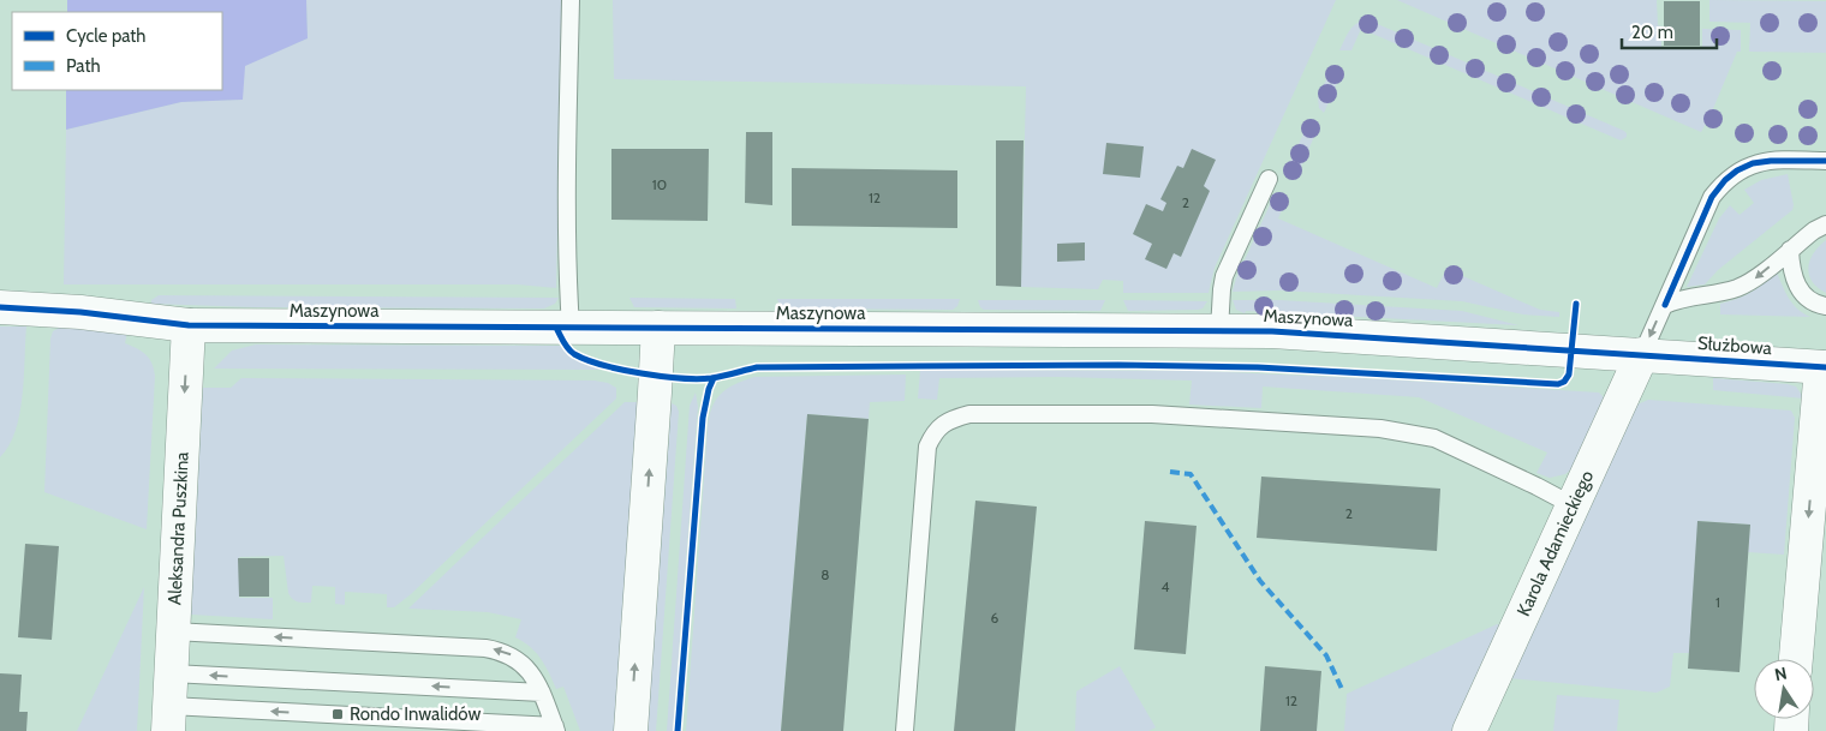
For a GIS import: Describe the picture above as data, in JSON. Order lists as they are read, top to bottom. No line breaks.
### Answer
{"streets":{"street":["Maszynowa","Służbowa","Aleksandra Puszkina","Karola Adamieckiego"]},"crossings":[["Maszynowa","Służbowa"],["Maszynowa","Aleksandra Puszkina"],["Maszynowa","Karola Adamieckiego"],["Służbowa","Karola Adamieckiego"]],"one_way":["Aleksandra Puszkina"],"places":{"transit":["Rondo Inwalidów"]},"house_numbers":["10","12","2","2","8","4","1","6","12"],"legend":["Cycle path","Path"],"scale_bar":"20 m","north":"top"}
